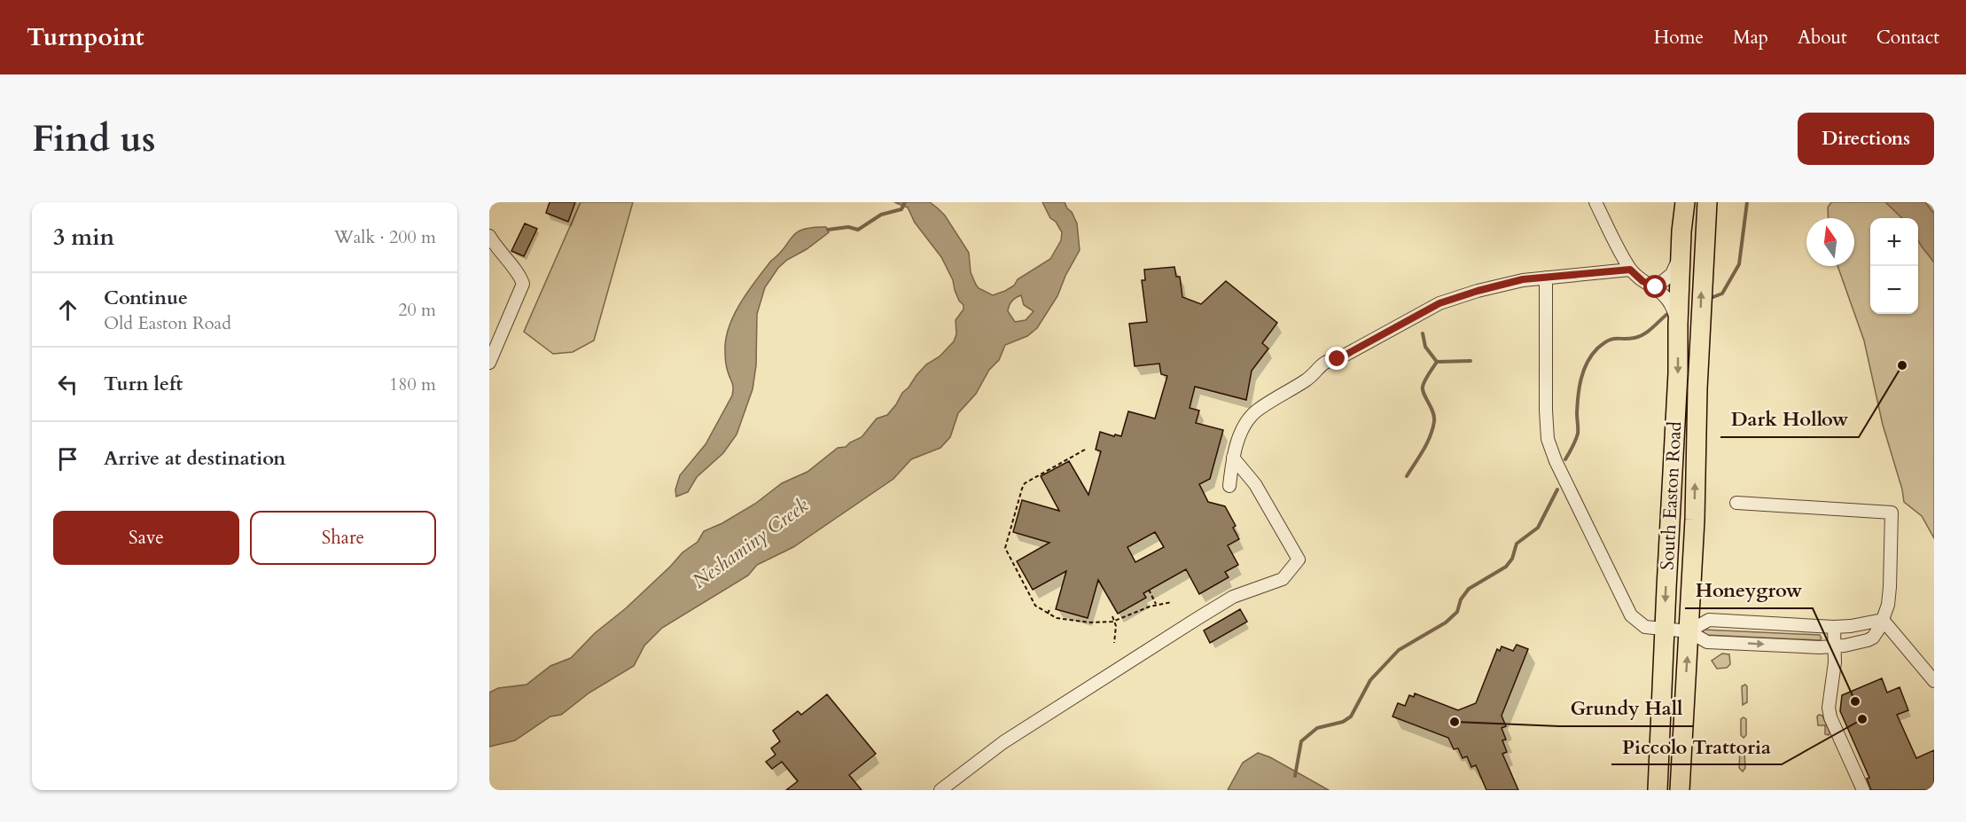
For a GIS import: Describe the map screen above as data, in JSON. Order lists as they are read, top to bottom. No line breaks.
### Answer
{"streets":{"highway":["South Easton Road"]},"water":["Neshaminy Creek"],"places":["Dark Hollow","Honeygrow","Piccolo Trattoria","Grundy Hall"],"north":"top","page":{"header":"Turnpoint","nav":["Home","Map","About","Contact"],"buttons":["Directions",["Save","Share"]],"title":"Find us","heading":["3 min","Walk · 200 m"],"map_buttons":["+","−"],"list":[["Continue","Old Easton Road","20 m"],["Turn left","180 m"],"Arrive at destination"]}}
